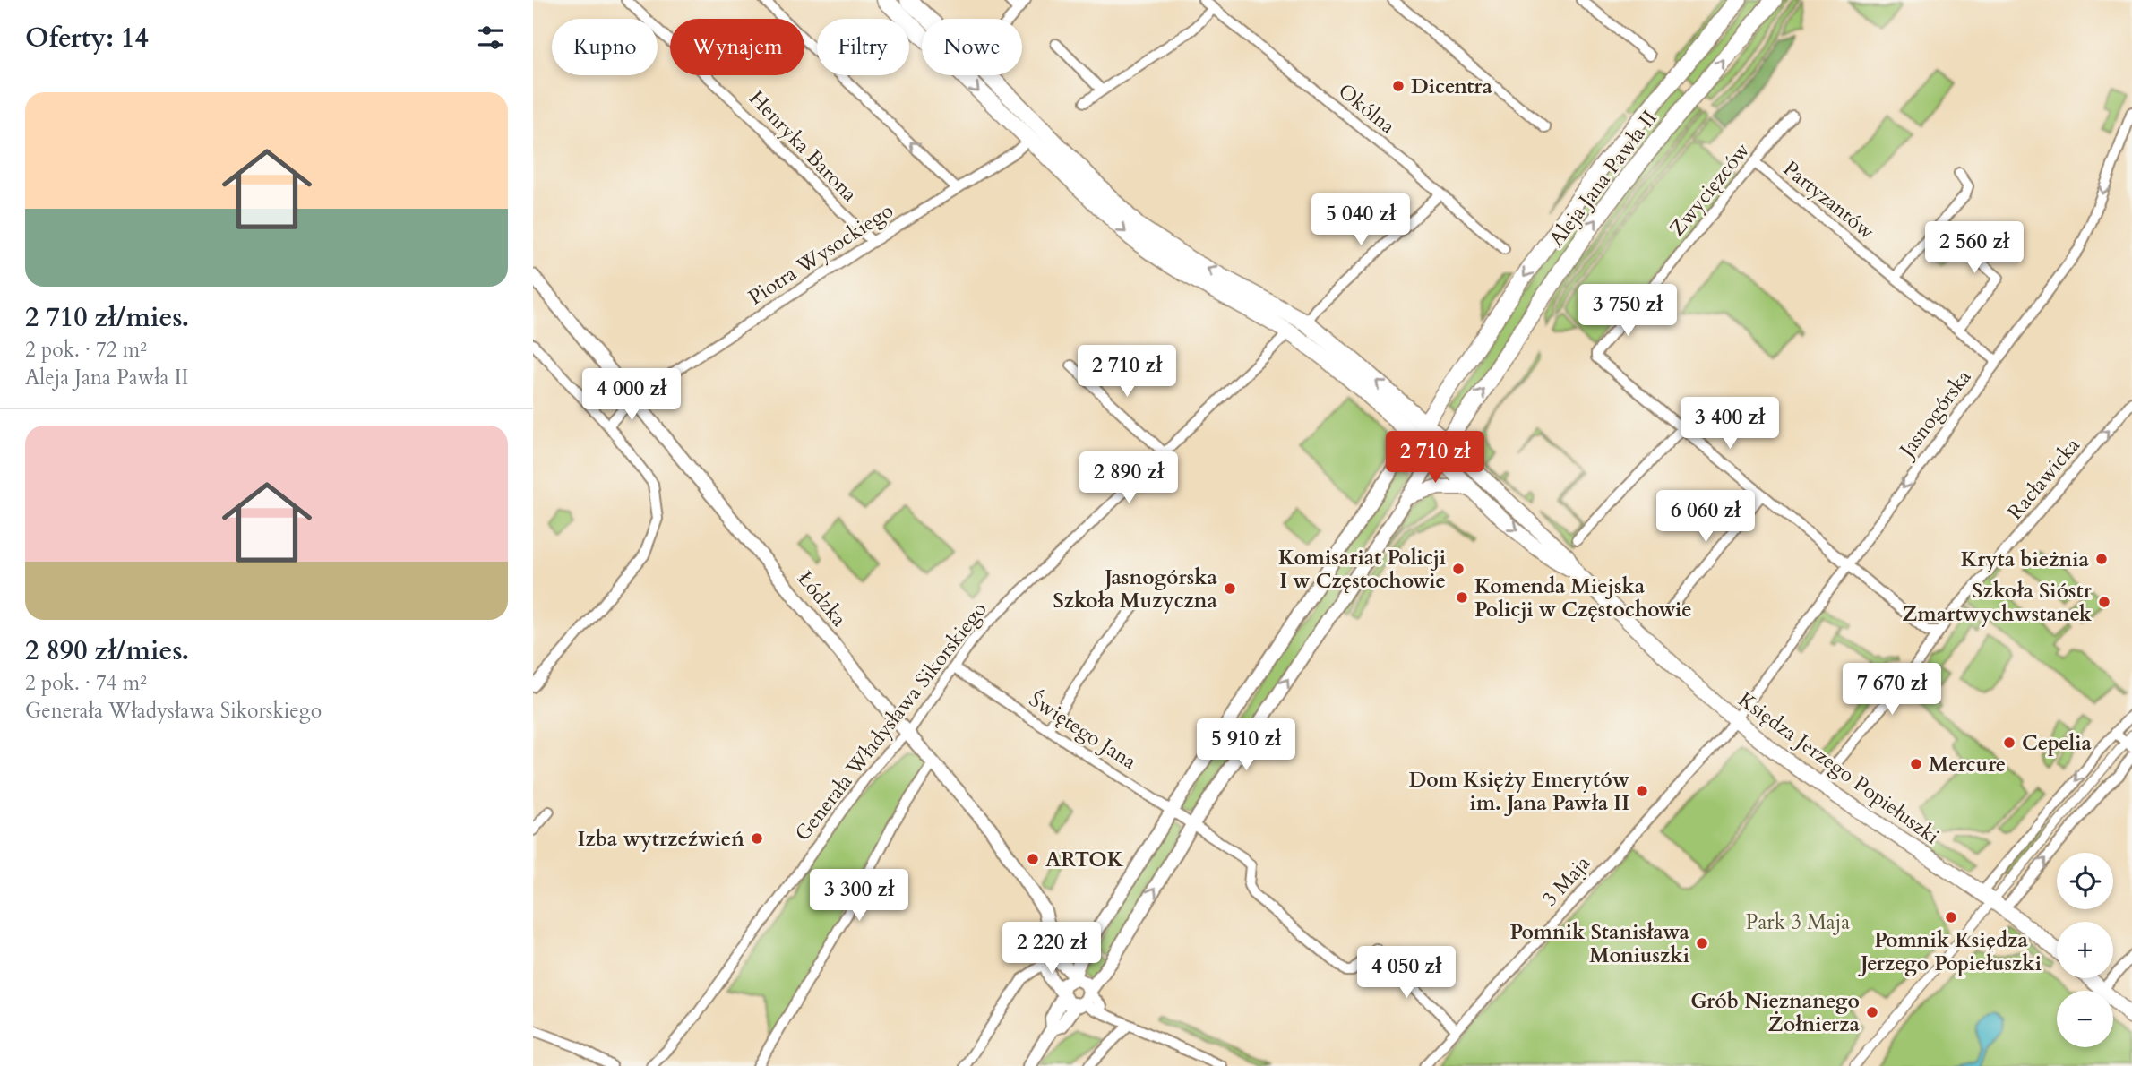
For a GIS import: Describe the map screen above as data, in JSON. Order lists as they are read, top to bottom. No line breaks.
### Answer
{"streets":{"main road":["Aleja Jana Pawła II","Księdza Jerzego Popiełuszki"],"street":["Okólna","Henryka Barona","Zwycięzców","Partyzantów","Piotra Wysockiego","Jasnogórska","Racławicka","Łódzka","Generała Władysława Sikorskiego","Świętego Jana","3 Maja"]},"crossings":[["Henryka Barona","Piotra Wysockiego"],["Aleja Jana Pawła II","Łódzka"],["Aleja Jana Pawła II","Świętego Jana"],["Aleja Jana Pawła II","Księdza Jerzego Popiełuszki"],["Zwycięzców","Partyzantów"],["Partyzantów","Jasnogórska"],["Piotra Wysockiego","Łódzka"],["Jasnogórska","Księdza Jerzego Popiełuszki"],["Jasnogórska","3 Maja"],["Racławicka","Księdza Jerzego Popiełuszki"],["Łódzka","Generała Władysława Sikorskiego"],["Generała Władysława Sikorskiego","Świętego Jana"],["Świętego Jana","3 Maja"],["Księdza Jerzego Popiełuszki","3 Maja"]],"one_way":["Jasnogórska","Racławicka"],"parks":["Park 3 Maja"],"places":["Dicentra","Kryta bieżnia","Komisariat Policji I w Częstochowie","Jasnogórska Szkoła Muzyczna","Komenda Miejska Policji w Częstochowie","Szkoła Sióstr Zmartwychwstanek","Cepelia","Mercure","Dom Księży Emerytów im. Jana Pawła II","Izba wytrzeźwień","ARTOK","Pomnik Księdza Jerzego Popiełuszki","Pomnik Stanisława Moniuszki","Grób Nieznanego Żołnierza"],"page":{"heading":"Oferty: 14","chip":["Kupno","Wynajem","Filtry","Nowe"],"list":[{"name":"2 710 zł/mies.","note":"2 pok. · 72 m² · Aleja Jana Pawła II"},{"name":"2 890 zł/mies.","note":"2 pok. · 74 m² · Generała Władysława Sikorskiego"}],"price":["5 040 zł","2 560 zł","3 750 zł","2 710 zł","4 000 zł","3 400 zł","2 710 zł","2 890 zł","6 060 zł","7 670 zł","5 910 zł","3 300 zł","2 220 zł","4 050 zł"],"map_buttons":["+","−"]}}
